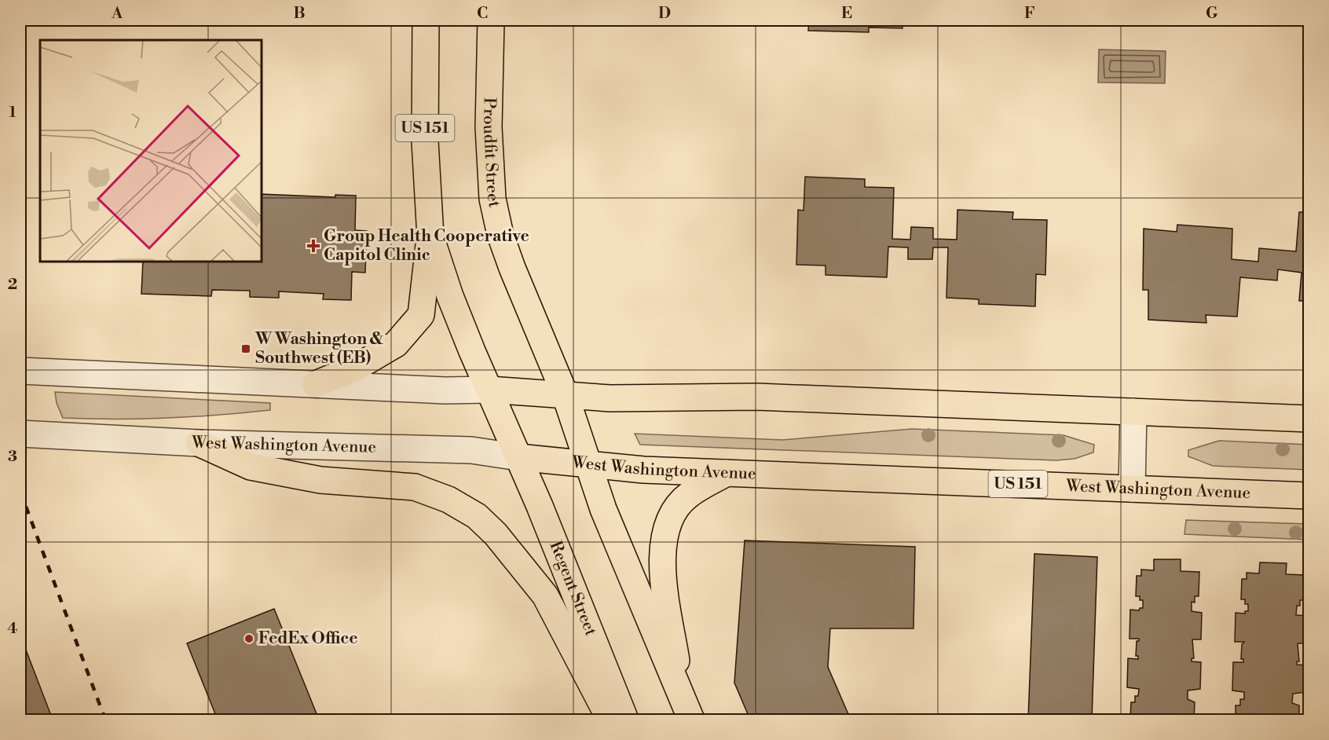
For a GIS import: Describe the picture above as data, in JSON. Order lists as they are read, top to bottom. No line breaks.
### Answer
{"streets":{"main road":["US 151","Proudfit Street","West Washington Avenue","Regent Street"]},"crossings":[["US 151","West Washington Avenue"],["US 151","Regent Street"],["Proudfit Street","West Washington Avenue"],["West Washington Avenue","Regent Street"]],"places":{"health":["Group Health Cooperative Capitol Clinic"],"transit":["W Washington & Southwest (EB)"],"other":["FedEx Office"]},"grid":{"columns":["A","B","C","D","E","F","G"],"rows":["1","2","3","4"]}}
